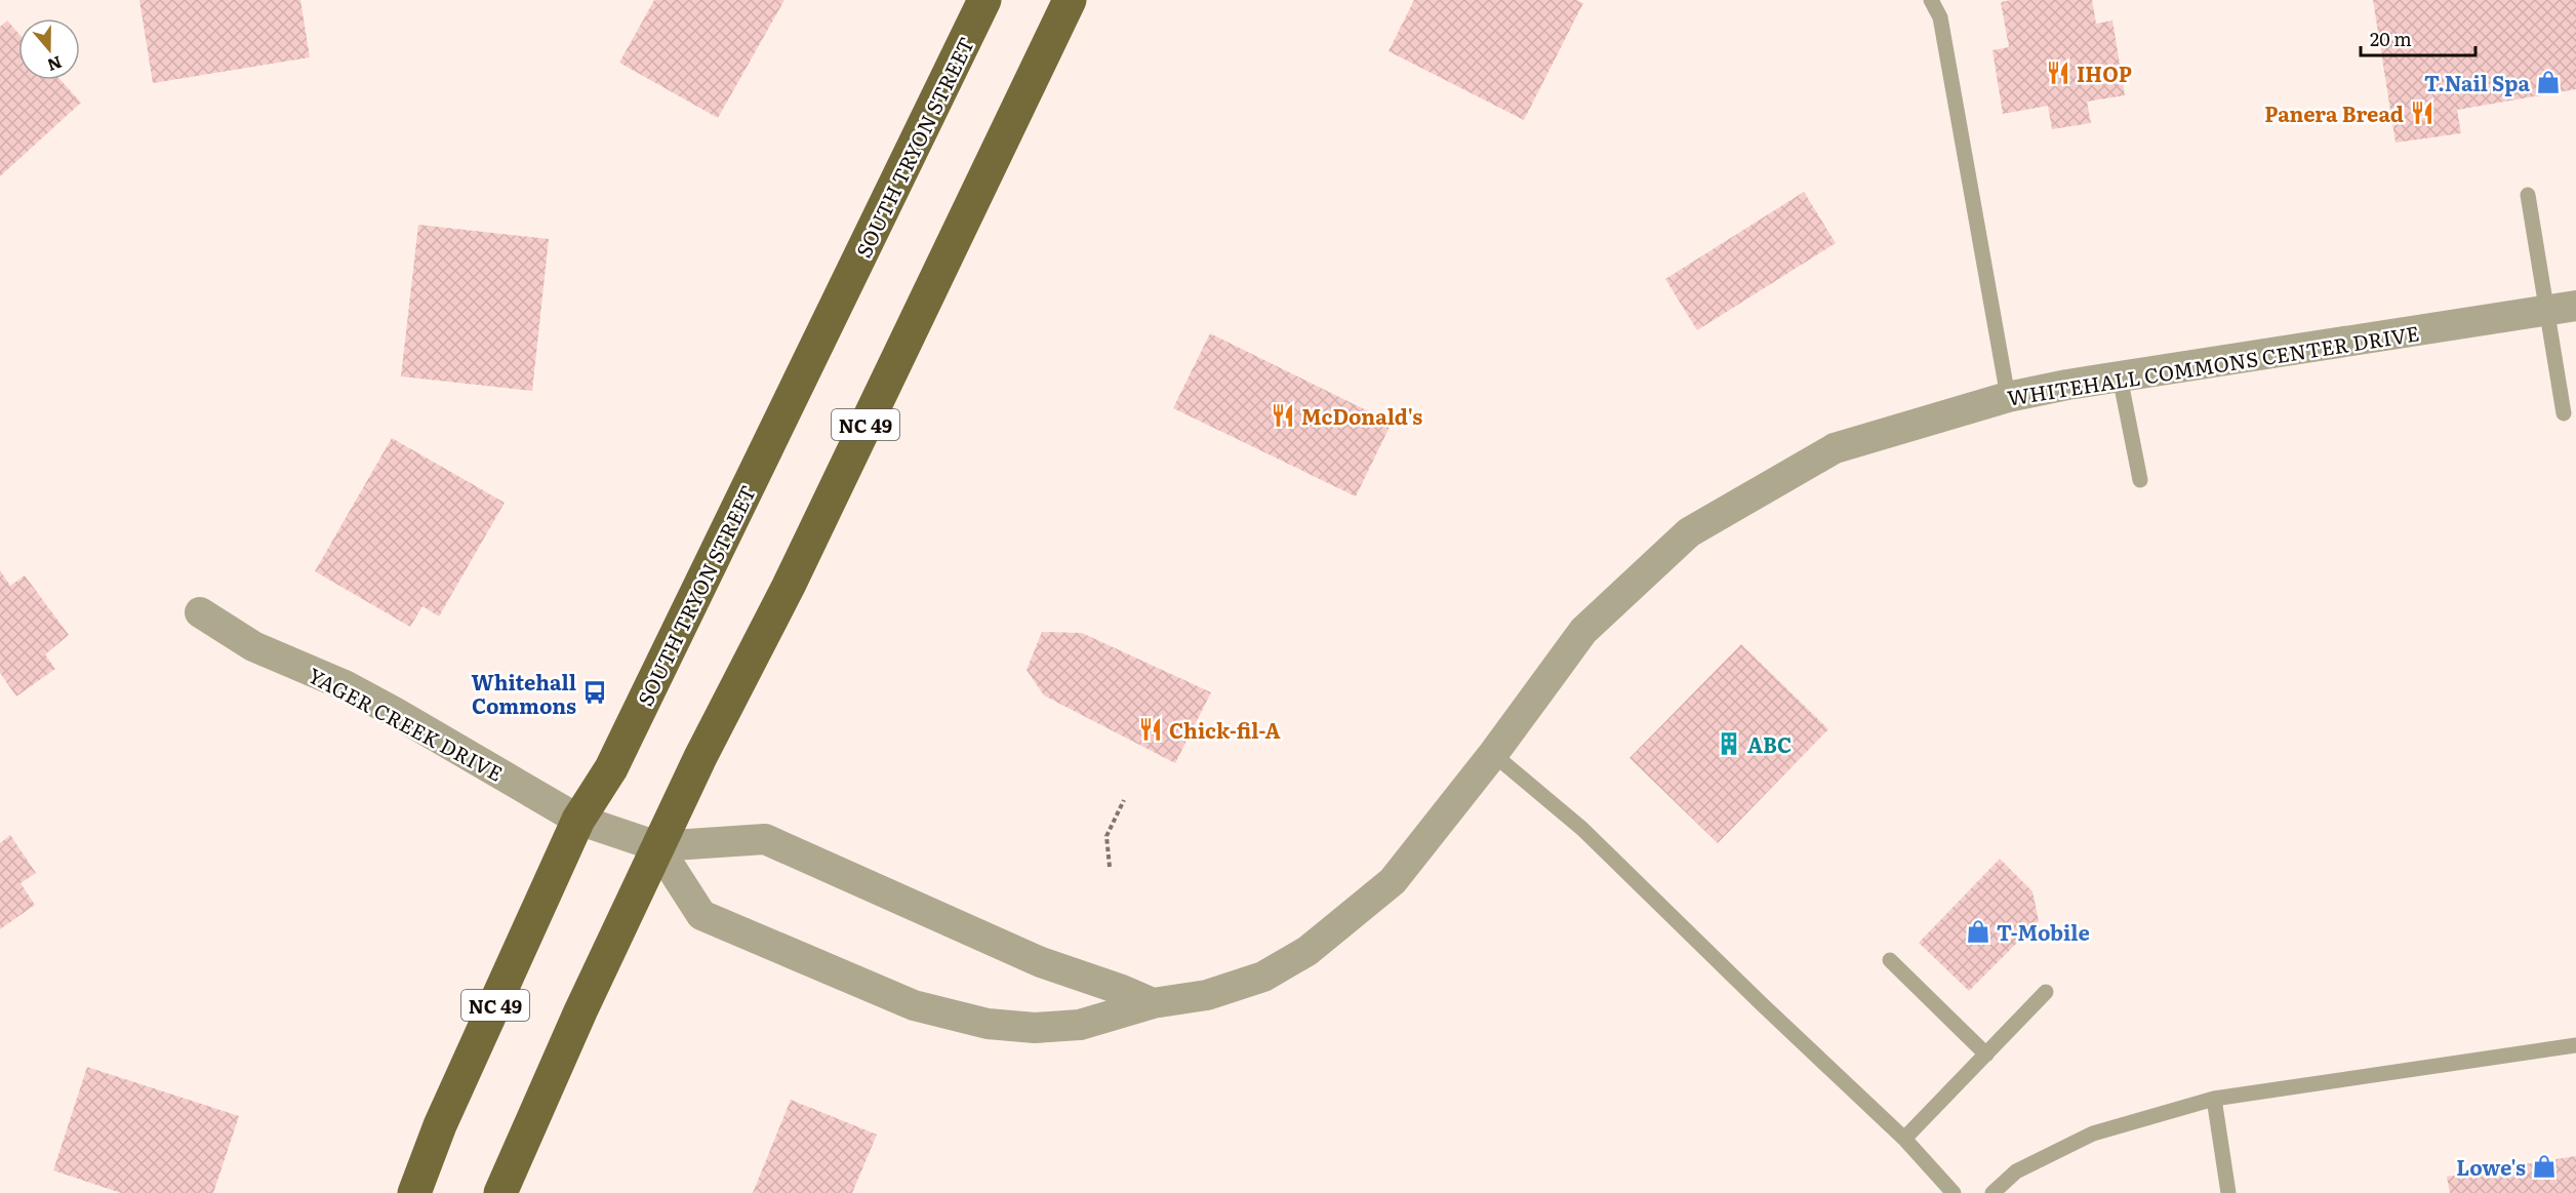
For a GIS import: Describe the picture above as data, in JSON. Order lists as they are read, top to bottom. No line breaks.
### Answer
{"streets":{"main road":["SOUTH TRYON STREET","NC 49"],"street":["WHITEHALL COMMONS CENTER DRIVE","YAGER CREEK DRIVE"]},"crossings":[["SOUTH TRYON STREET","YAGER CREEK DRIVE"],["WHITEHALL COMMONS CENTER DRIVE","NC 49"],["WHITEHALL COMMONS CENTER DRIVE","YAGER CREEK DRIVE"],["NC 49","YAGER CREEK DRIVE"]],"places":{"restaurant":["IHOP","Panera Bread","McDonald's","Chick-fil-A"],"shop":["T.Nail Spa","T-Mobile","Lowe's"],"bus stop":["Whitehall Commons"],"building":["ABC"]},"scale_bar":"20 m","north":"bottom"}
